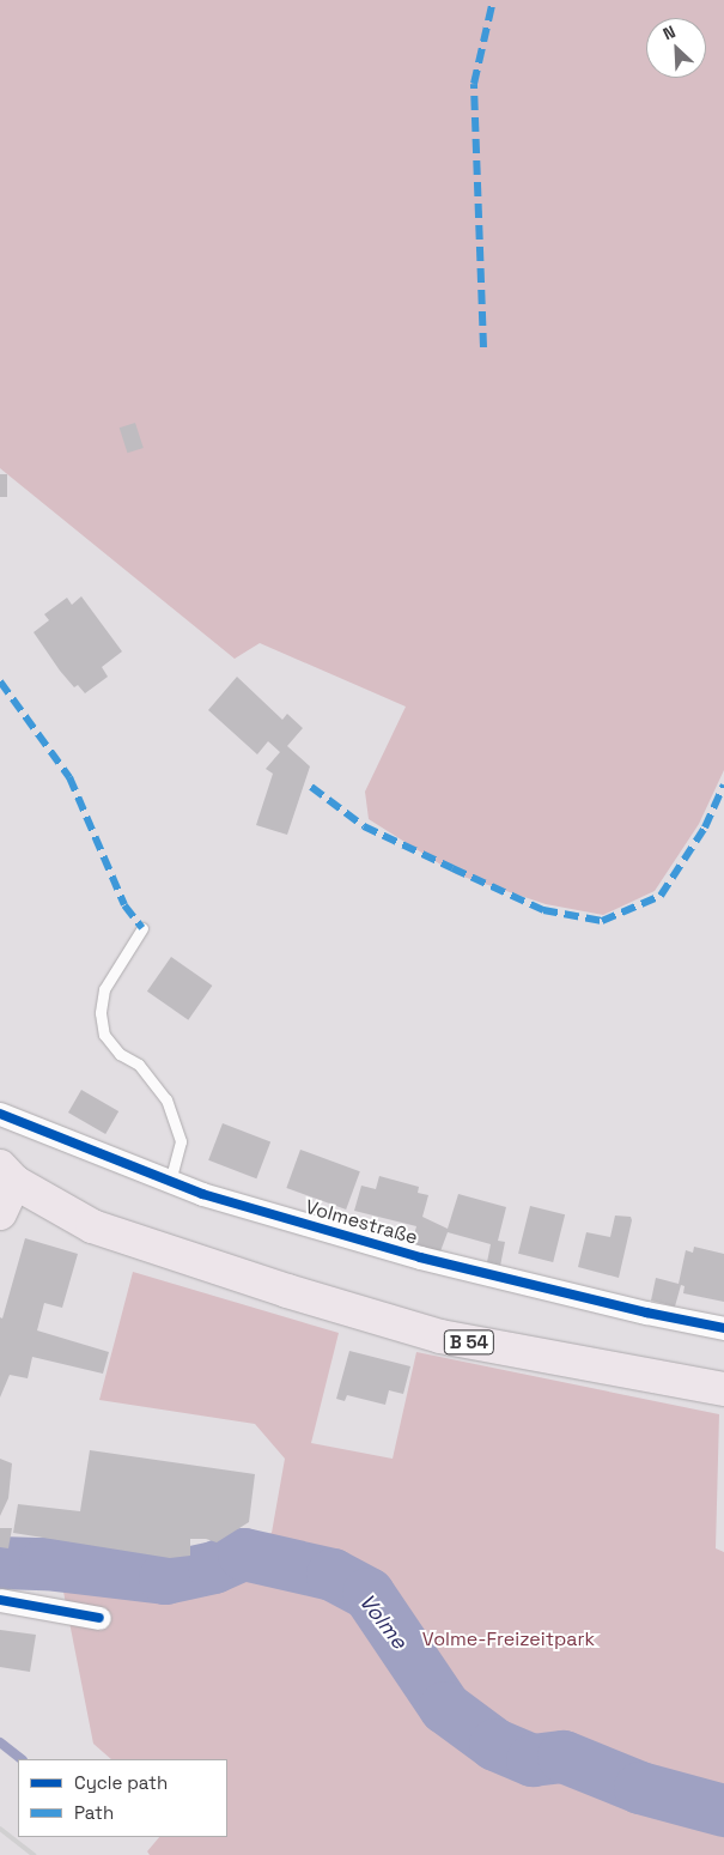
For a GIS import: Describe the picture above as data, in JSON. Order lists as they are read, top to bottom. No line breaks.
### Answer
{"streets":{"main road":["B 54"],"street":["Volmestraße"]},"water":["Volme"],"parks":["Volme-Freizeitpark"],"legend":["Cycle path","Path"],"north":"top left"}
